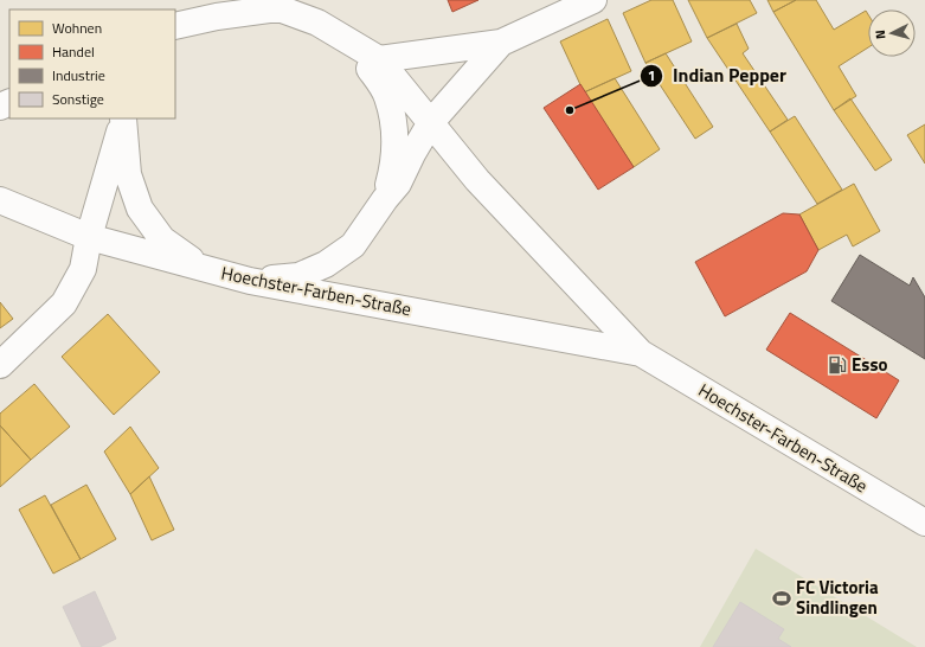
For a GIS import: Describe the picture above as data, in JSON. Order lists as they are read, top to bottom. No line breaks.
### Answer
{"streets":{"main road":["Hoechster-Farben-Straße"]},"places":{"other":["Indian Pepper"],"fuel station":["Esso"],"sports":["FC Victoria Sindlingen"]},"legend":["Wohnen","Handel","Industrie","Sonstige"],"north":"left"}
